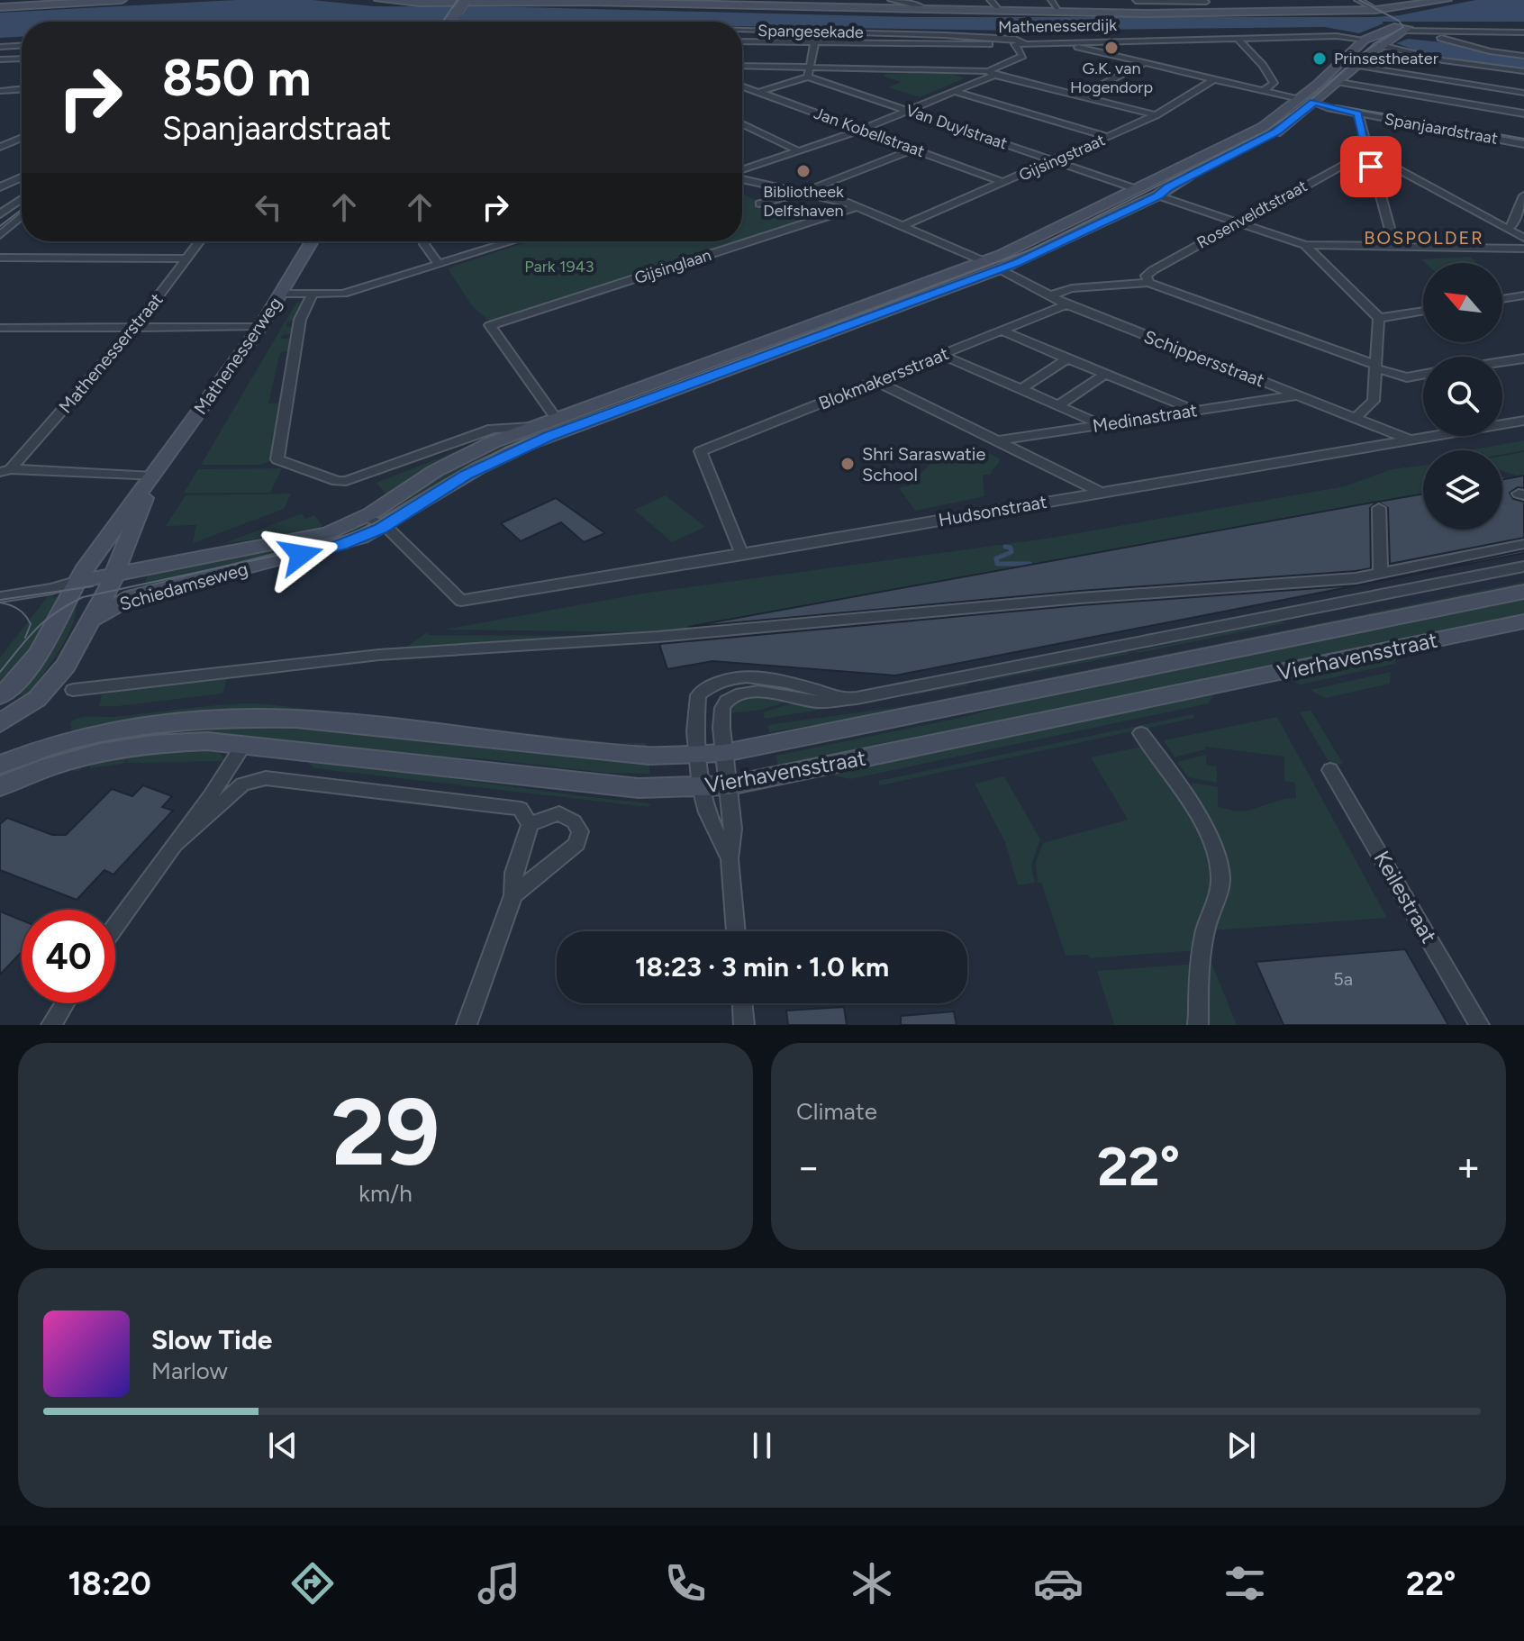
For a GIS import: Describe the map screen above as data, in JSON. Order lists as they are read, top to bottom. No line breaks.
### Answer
{"streets":{"street":["Mathenesserdijk","Spangesekade","Van Duylstraat","Spanjaardstraat","Jan Kobellstraat","Gijsingstraat","Rosenveldtstraat","Gijsinglaan","Mathenesserstraat","Mathenesserweg","Schippersstraat","Blokmakersstraat","Medinastraat","Hudsonstraat","Schiedamseweg","Vierhavensstraat","Keilestraat"]},"crossings":[["Mathenesserdijk","Spangesekade"],["Mathenesserdijk","Schiedamseweg"],["Van Duylstraat","Gijsingstraat"],["Van Duylstraat","Schiedamseweg"],["Spanjaardstraat","Schiedamseweg"],["Jan Kobellstraat","Gijsingstraat"],["Gijsingstraat","Schippersstraat"],["Gijsinglaan","Schippersstraat"],["Gijsinglaan","Schiedamseweg"],["Mathenesserweg","Schiedamseweg"],["Schippersstraat","Blokmakersstraat"],["Schippersstraat","Medinastraat"],["Schippersstraat","Hudsonstraat"],["Schippersstraat","Schiedamseweg"],["Blokmakersstraat","Hudsonstraat"],["Hudsonstraat","Schiedamseweg"]],"districts":["BOSPOLDER"],"parks":["Park 1943"],"places":["G.K. van Hogendorp","Prinsestheater","Bibliotheek Delfshaven","Shri Saraswatie School"],"house_numbers":["5a"],"north":"top left","page":{"turn":["850 m","Spanjaardstraat"],"limit":"40","trip":"18:23 · 3 min · 1.0 km","tile":[["29","km/h"],"Climate"],"heat":["−","22°","+"],"song":["Slow Tide","Marlow"],"tabs":["18:20","22°"]}}
